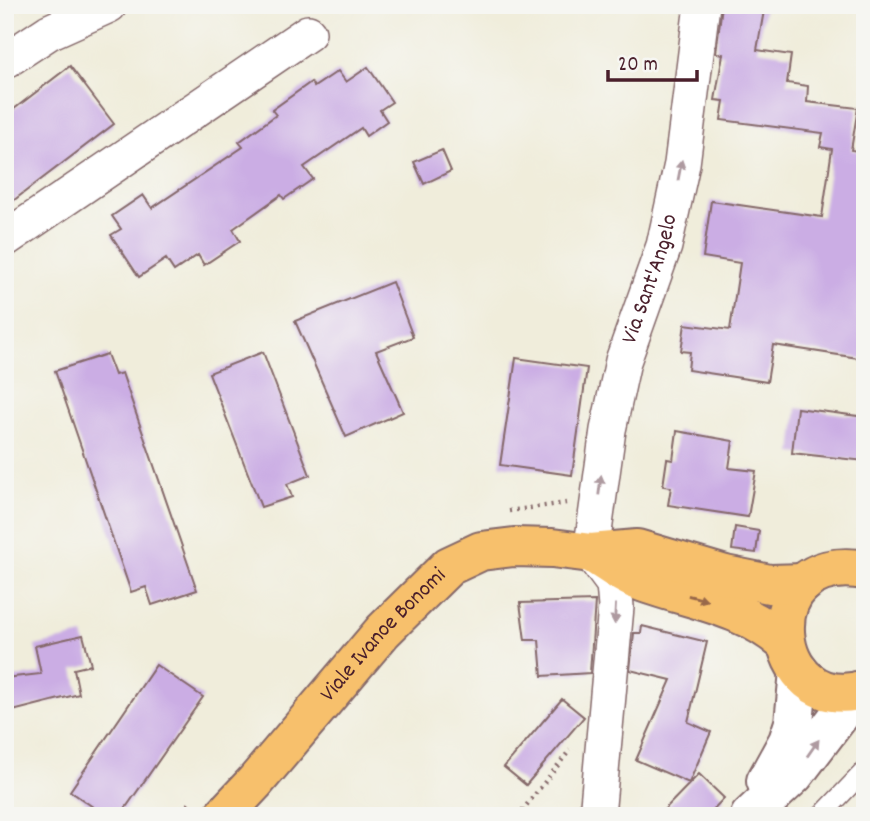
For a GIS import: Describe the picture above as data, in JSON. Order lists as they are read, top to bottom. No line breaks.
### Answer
{"streets":{"main road":["Viale Ivanoe Bonomi"],"street":["Via Sant'Angelo"]},"crossings":[["Via Sant'Angelo","Viale Ivanoe Bonomi"]],"one_way":["Via Sant'Angelo"],"scale_bar":"20 m"}
